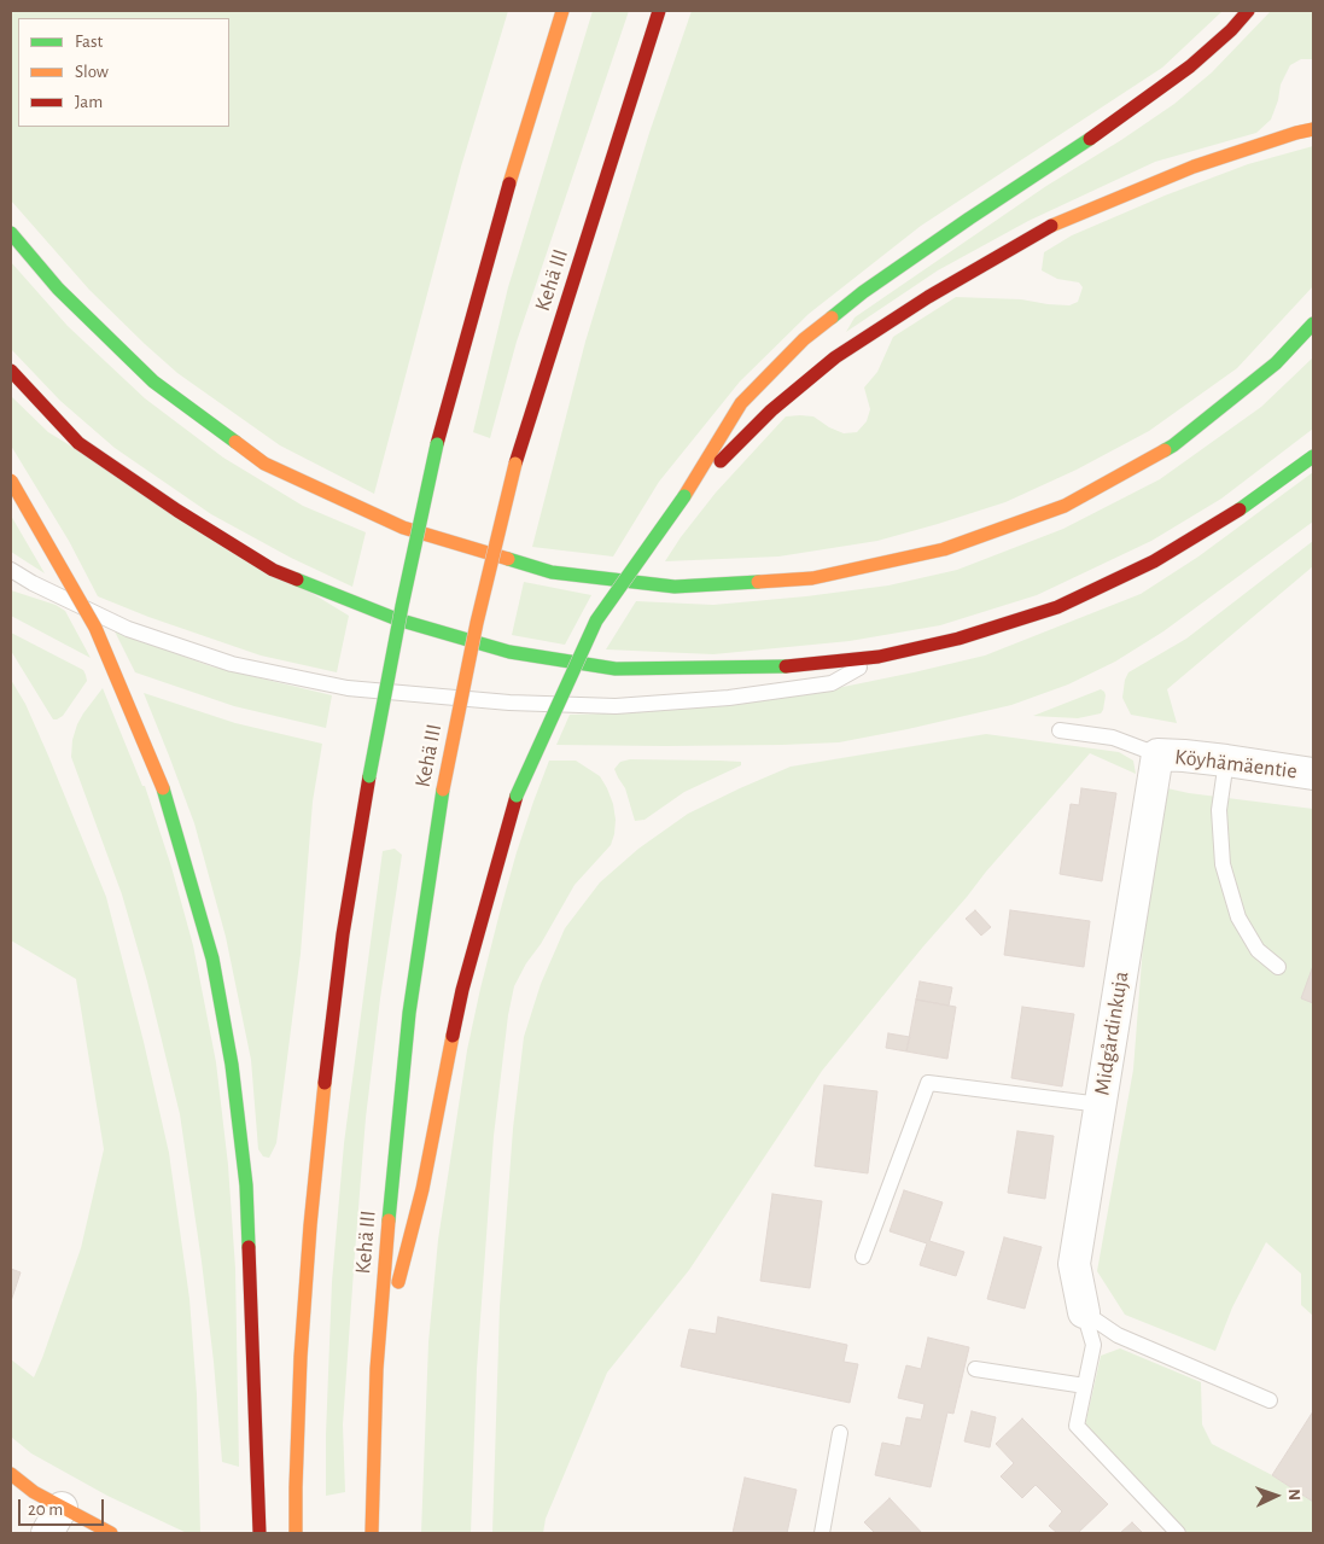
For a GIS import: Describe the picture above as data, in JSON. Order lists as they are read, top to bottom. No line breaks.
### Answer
{"streets":{"main road":["Kehä III"],"street":["Köyhämäentie","Midgårdinkuja"]},"crossings":[["Köyhämäentie","Midgårdinkuja"]],"legend":["Fast","Slow","Jam"],"scale_bar":"20 m","north":"right"}
